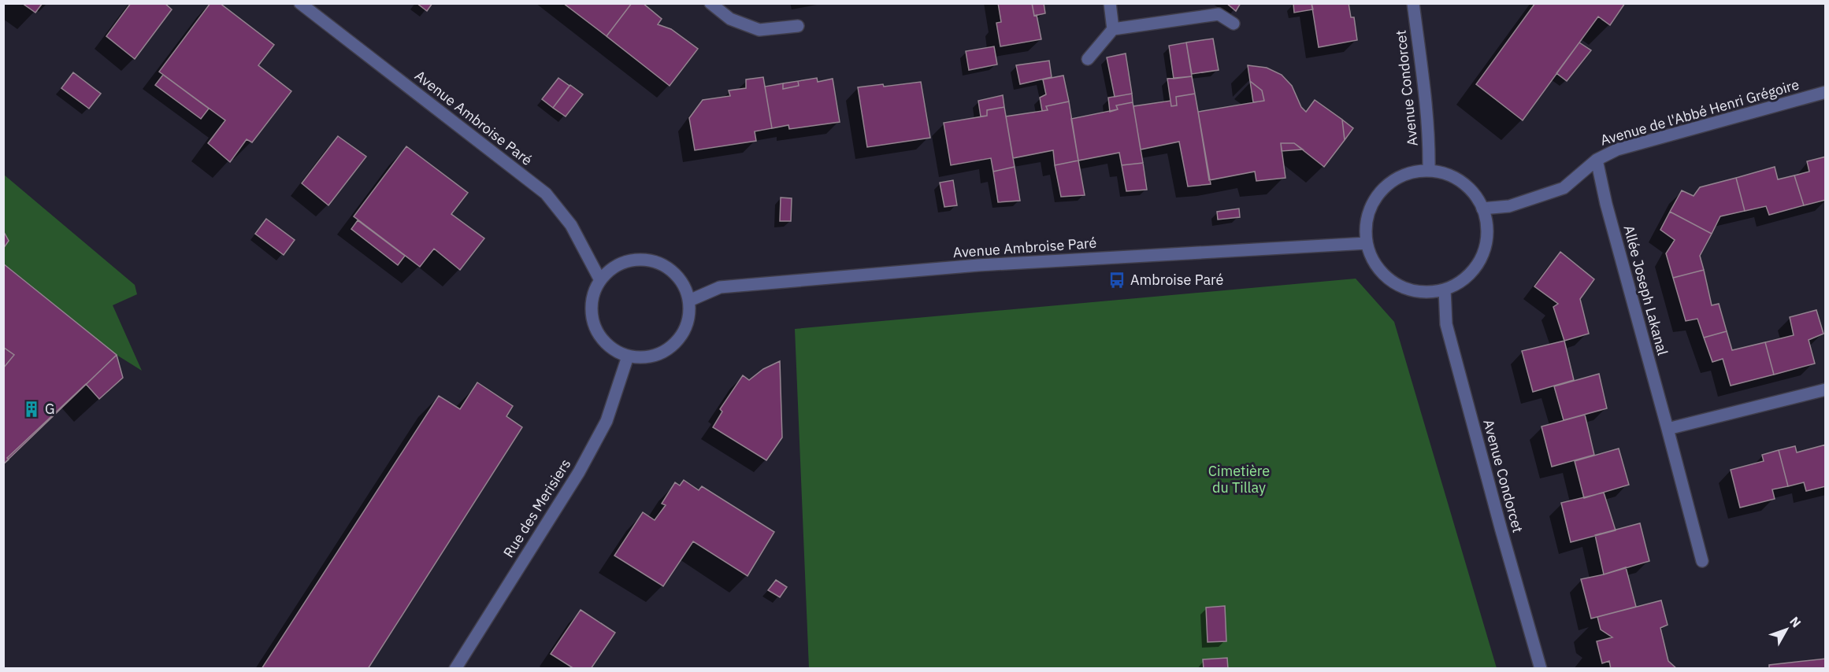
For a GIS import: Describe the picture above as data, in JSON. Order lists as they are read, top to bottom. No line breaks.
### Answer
{"streets":{"street":["Avenue Condorcet","Avenue de l'Abbé Henri Grégoire","Avenue Ambroise Paré","Allée Joseph Lakanal","Rue des Merisiers"]},"crossings":[["Avenue Condorcet","Avenue de l'Abbé Henri Grégoire"],["Avenue Condorcet","Avenue Ambroise Paré"],["Avenue de l'Abbé Henri Grégoire","Avenue Ambroise Paré"],["Avenue de l'Abbé Henri Grégoire","Allée Joseph Lakanal"],["Avenue Ambroise Paré","Rue des Merisiers"]],"parks":["Cimetière du Tillay"],"places":{"bus stop":["Ambroise Paré"],"building":["G"]},"north":"top right"}
